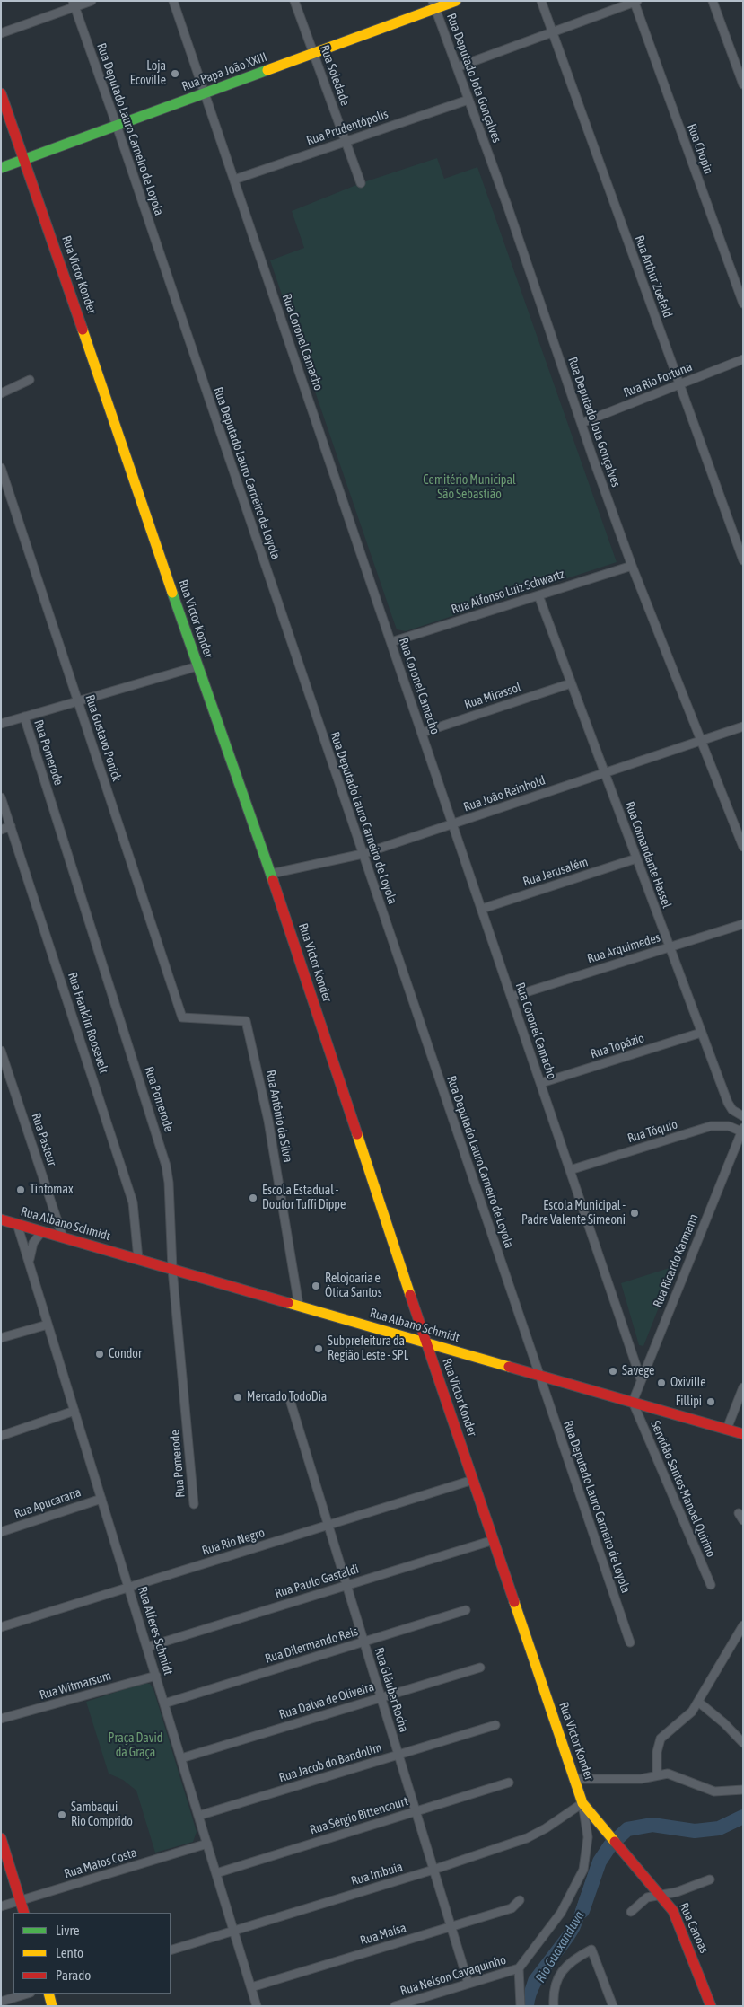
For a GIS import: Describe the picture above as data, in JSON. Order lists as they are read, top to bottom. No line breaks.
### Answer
{"streets":{"street":["Rua Papa João XXIII","Rua Soledade","Rua Deputado Jota Gonçalves","Rua Prudentópolis","Rua Deputado Lauro Carneiro de Loyola","Rua Chopin","Rua Victor Konder","Rua Arthur Zoefeld","Rua Coronel Camacho","Rua Rio Fortuna","Rua Alfonso Luiz Schwartz","Rua Mirassol","Rua Gustavo Ponick","Rua Pomerode","Rua João Reinhold","Rua Comandante Hassel","Rua Jerusalém","Rua Arquimedes","Rua Franklin Roosevelt","Rua Topázio","Rua Antônio da Silva","Rua Tóquio","Rua Pasteur","Rua Albano Schmidt","Rua Ricardo Karmann","Servidão Santos Manoel Quirino","Rua Apucarana","Rua Rio Negro","Rua Paulo Gastaldi","Rua Alferes Schmidt","Rua Dilermando Reis","Rua Witmarsum","Rua Gláuber Rocha","Rua Dalva de Oliveira","Rua Jacob do Bandolim","Rua Sérgio Bittencourt","Rua Matos Costa","Rua Imbuia","Rua Canoas","Rua Maísa","Rua Nelson Cavaquinho"]},"crossings":[["Rua Papa João XXIII","Rua Soledade"],["Rua Papa João XXIII","Rua Deputado Jota Gonçalves"],["Rua Papa João XXIII","Rua Deputado Lauro Carneiro de Loyola"],["Rua Papa João XXIII","Rua Victor Konder"],["Rua Papa João XXIII","Rua Coronel Camacho"],["Rua Soledade","Rua Prudentópolis"],["Rua Deputado Jota Gonçalves","Rua Prudentópolis"],["Rua Deputado Jota Gonçalves","Rua Rio Fortuna"],["Rua Deputado Jota Gonçalves","Rua Alfonso Luiz Schwartz"],["Rua Deputado Jota Gonçalves","Rua João Reinhold"],["Rua Prudentópolis","Rua Coronel Camacho"],["Rua Deputado Lauro Carneiro de Loyola","Rua João Reinhold"],["Rua Deputado Lauro Carneiro de Loyola","Rua Albano Schmidt"],["Rua Victor Konder","Rua João Reinhold"],["Rua Victor Konder","Rua Albano Schmidt"],["Rua Victor Konder","Rua Rio Negro"],["Rua Victor Konder","Rua Paulo Gastaldi"],["Rua Victor Konder","Rua Imbuia"],["Rua Victor Konder","Rua Canoas"],["Rua Arthur Zoefeld","Rua Rio Fortuna"],["Rua Coronel Camacho","Rua Alfonso Luiz Schwartz"],["Rua Coronel Camacho","Rua Mirassol"],["Rua Coronel Camacho","Rua João Reinhold"],["Rua Coronel Camacho","Rua Jerusalém"],["Rua Coronel Camacho","Rua Arquimedes"],["Rua Coronel Camacho","Rua Topázio"],["Rua Coronel Camacho","Rua Tóquio"],["Rua Coronel Camacho","Rua Ricardo Karmann"],["Rua Alfonso Luiz Schwartz","Rua Comandante Hassel"],["Rua Mirassol","Rua Comandante Hassel"],["Rua Gustavo Ponick","Rua Antônio da Silva"],["Rua Pomerode","Rua Albano Schmidt"],["Rua João Reinhold","Rua Comandante Hassel"],["Rua Comandante Hassel","Rua Jerusalém"],["Rua Comandante Hassel","Rua Arquimedes"],["Rua Comandante Hassel","Rua Topázio"],["Rua Franklin Roosevelt","Rua Albano Schmidt"],["Rua Antônio da Silva","Rua Albano Schmidt"],["Rua Tóquio","Rua Ricardo Karmann"],["Rua Pasteur","Rua Albano Schmidt"],["Rua Albano Schmidt","Rua Ricardo Karmann"],["Rua Albano Schmidt","Servidão Santos Manoel Quirino"],["Rua Albano Schmidt","Rua Alferes Schmidt"],["Rua Ricardo Karmann","Servidão Santos Manoel Quirino"],["Rua Apucarana","Rua Alferes Schmidt"],["Rua Rio Negro","Rua Alferes Schmidt"],["Rua Rio Negro","Rua Gláuber Rocha"],["Rua Paulo Gastaldi","Rua Alferes Schmidt"],["Rua Paulo Gastaldi","Rua Gláuber Rocha"],["Rua Alferes Schmidt","Rua Dilermando Reis"],["Rua Alferes Schmidt","Rua Witmarsum"],["Rua Alferes Schmidt","Rua Dalva de Oliveira"],["Rua Alferes Schmidt","Rua Jacob do Bandolim"],["Rua Alferes Schmidt","Rua Sérgio Bittencourt"],["Rua Alferes Schmidt","Rua Matos Costa"],["Rua Alferes Schmidt","Rua Imbuia"],["Rua Alferes Schmidt","Rua Maísa"],["Rua Dilermando Reis","Rua Gláuber Rocha"],["Rua Gláuber Rocha","Rua Dalva de Oliveira"],["Rua Gláuber Rocha","Rua Jacob do Bandolim"],["Rua Gláuber Rocha","Rua Sérgio Bittencourt"],["Rua Gláuber Rocha","Rua Imbuia"],["Rua Gláuber Rocha","Rua Maísa"],["Rua Gláuber Rocha","Rua Nelson Cavaquinho"]],"water":["Rio Guaxanduva"],"parks":["Cemitério Municipal São Sebastião","Praça David da Graça"],"places":["Loja Ecoville","Tintomax","Escola Estadual - Doutor Tuffi Dippe","Escola Municipal - Padre Valente Simeoni","Relojoaria e Ótica Santos","Subprefeitura da Região Leste - SPL","Condor","Savege","Oxiville","Mercado TodoDia","Fillipi","Sambaqui Rio Comprido"],"legend":["Livre","Lento","Parado"]}
